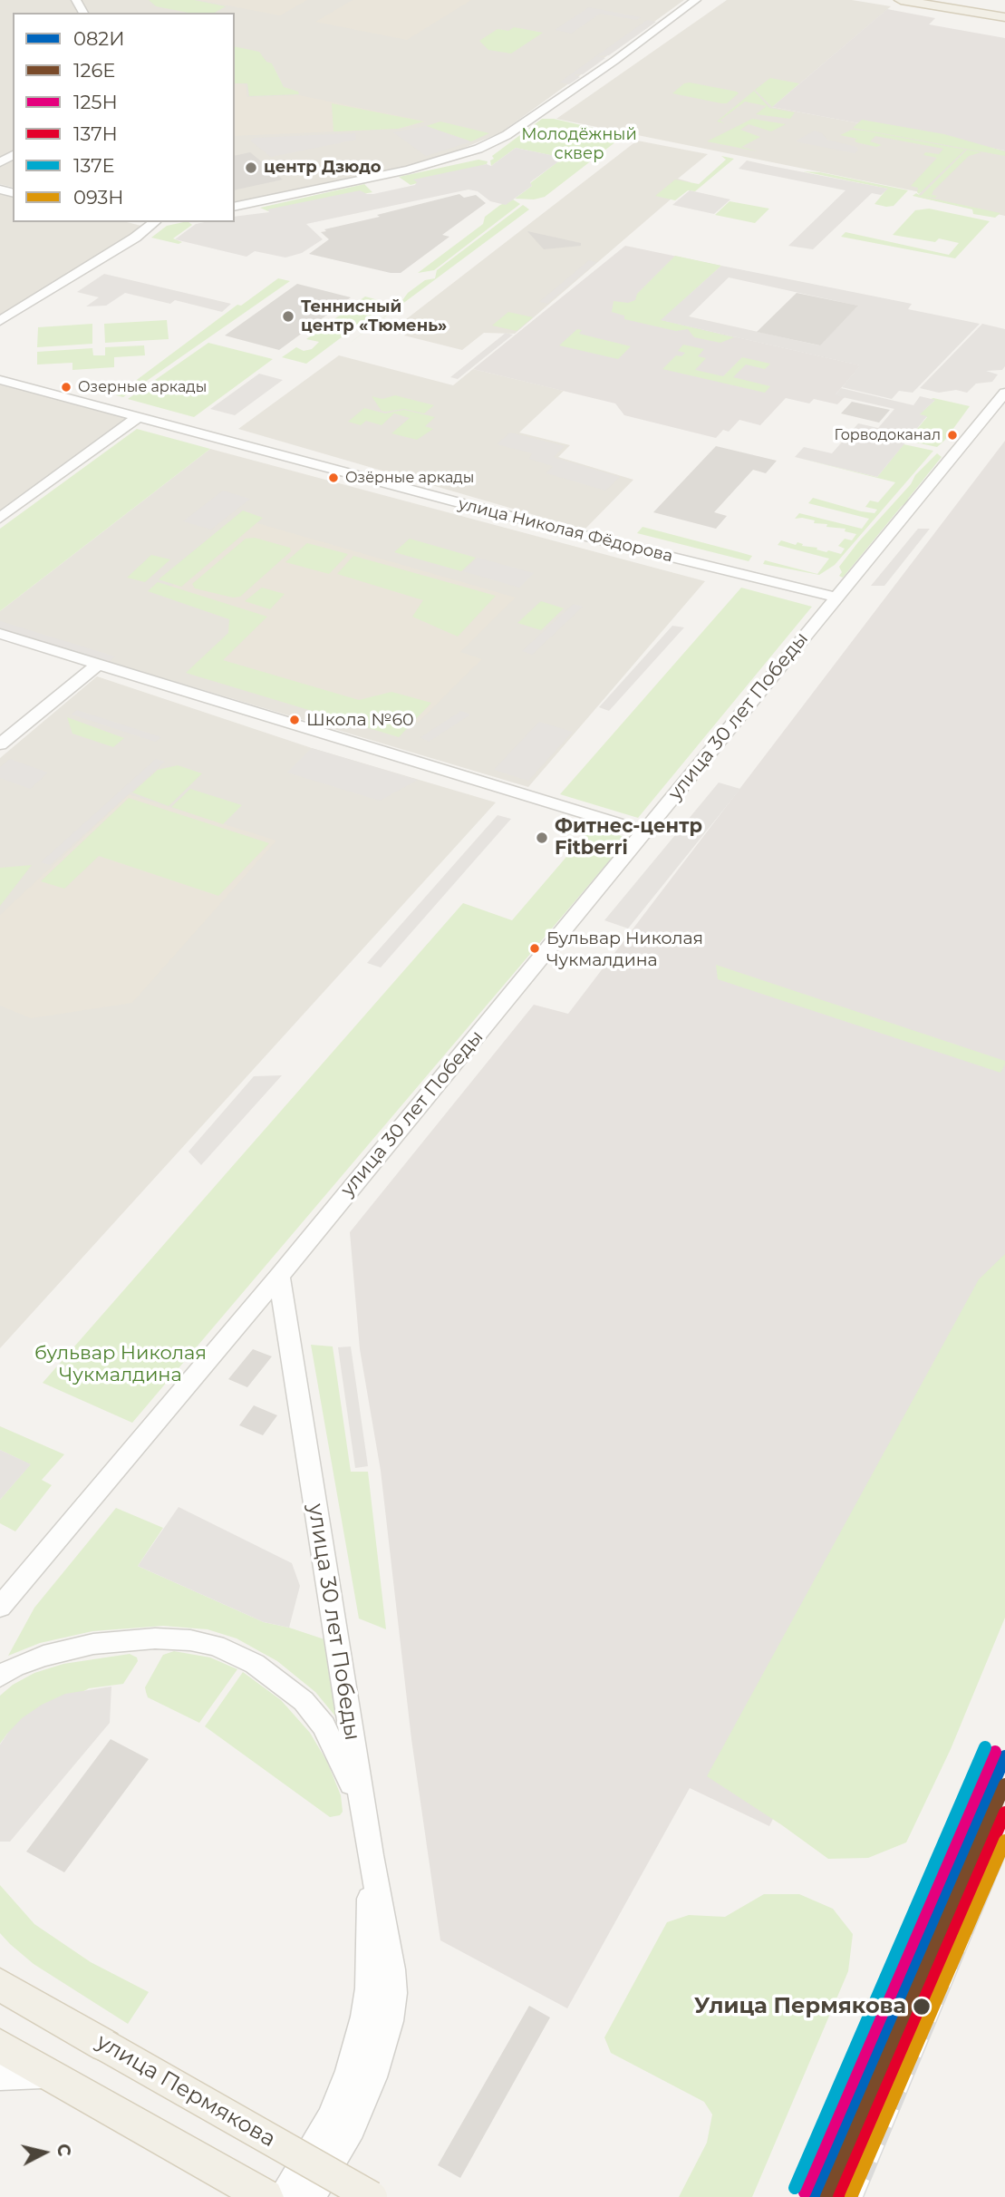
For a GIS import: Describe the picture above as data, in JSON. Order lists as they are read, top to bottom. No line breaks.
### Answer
{"streets":{"main road":["улица Пермякова"],"street":["улица Николая Фёдорова","улица 30 лет Победы"]},"crossings":[["улица Николая Фёдорова","улица 30 лет Победы"]],"parks":["Молодёжный сквер","бульвар Николая Чукмалдина"],"places":["центр Дзюдо","Теннисный центр «Тюмень»","Озерные аркады","Горводоканал","Озёрные аркады","Школа №60","Фитнес-центр Fitberri","Бульвар Николая Чукмалдина","Улица Пермякова"],"lines":["transit line 137Е","transit line 125Н","transit line 082И","transit line 126Е","transit line 137Н","transit line 093Н"],"legend":["082И","126Е","125Н","137Н","137Е","093Н"],"north":"right"}
